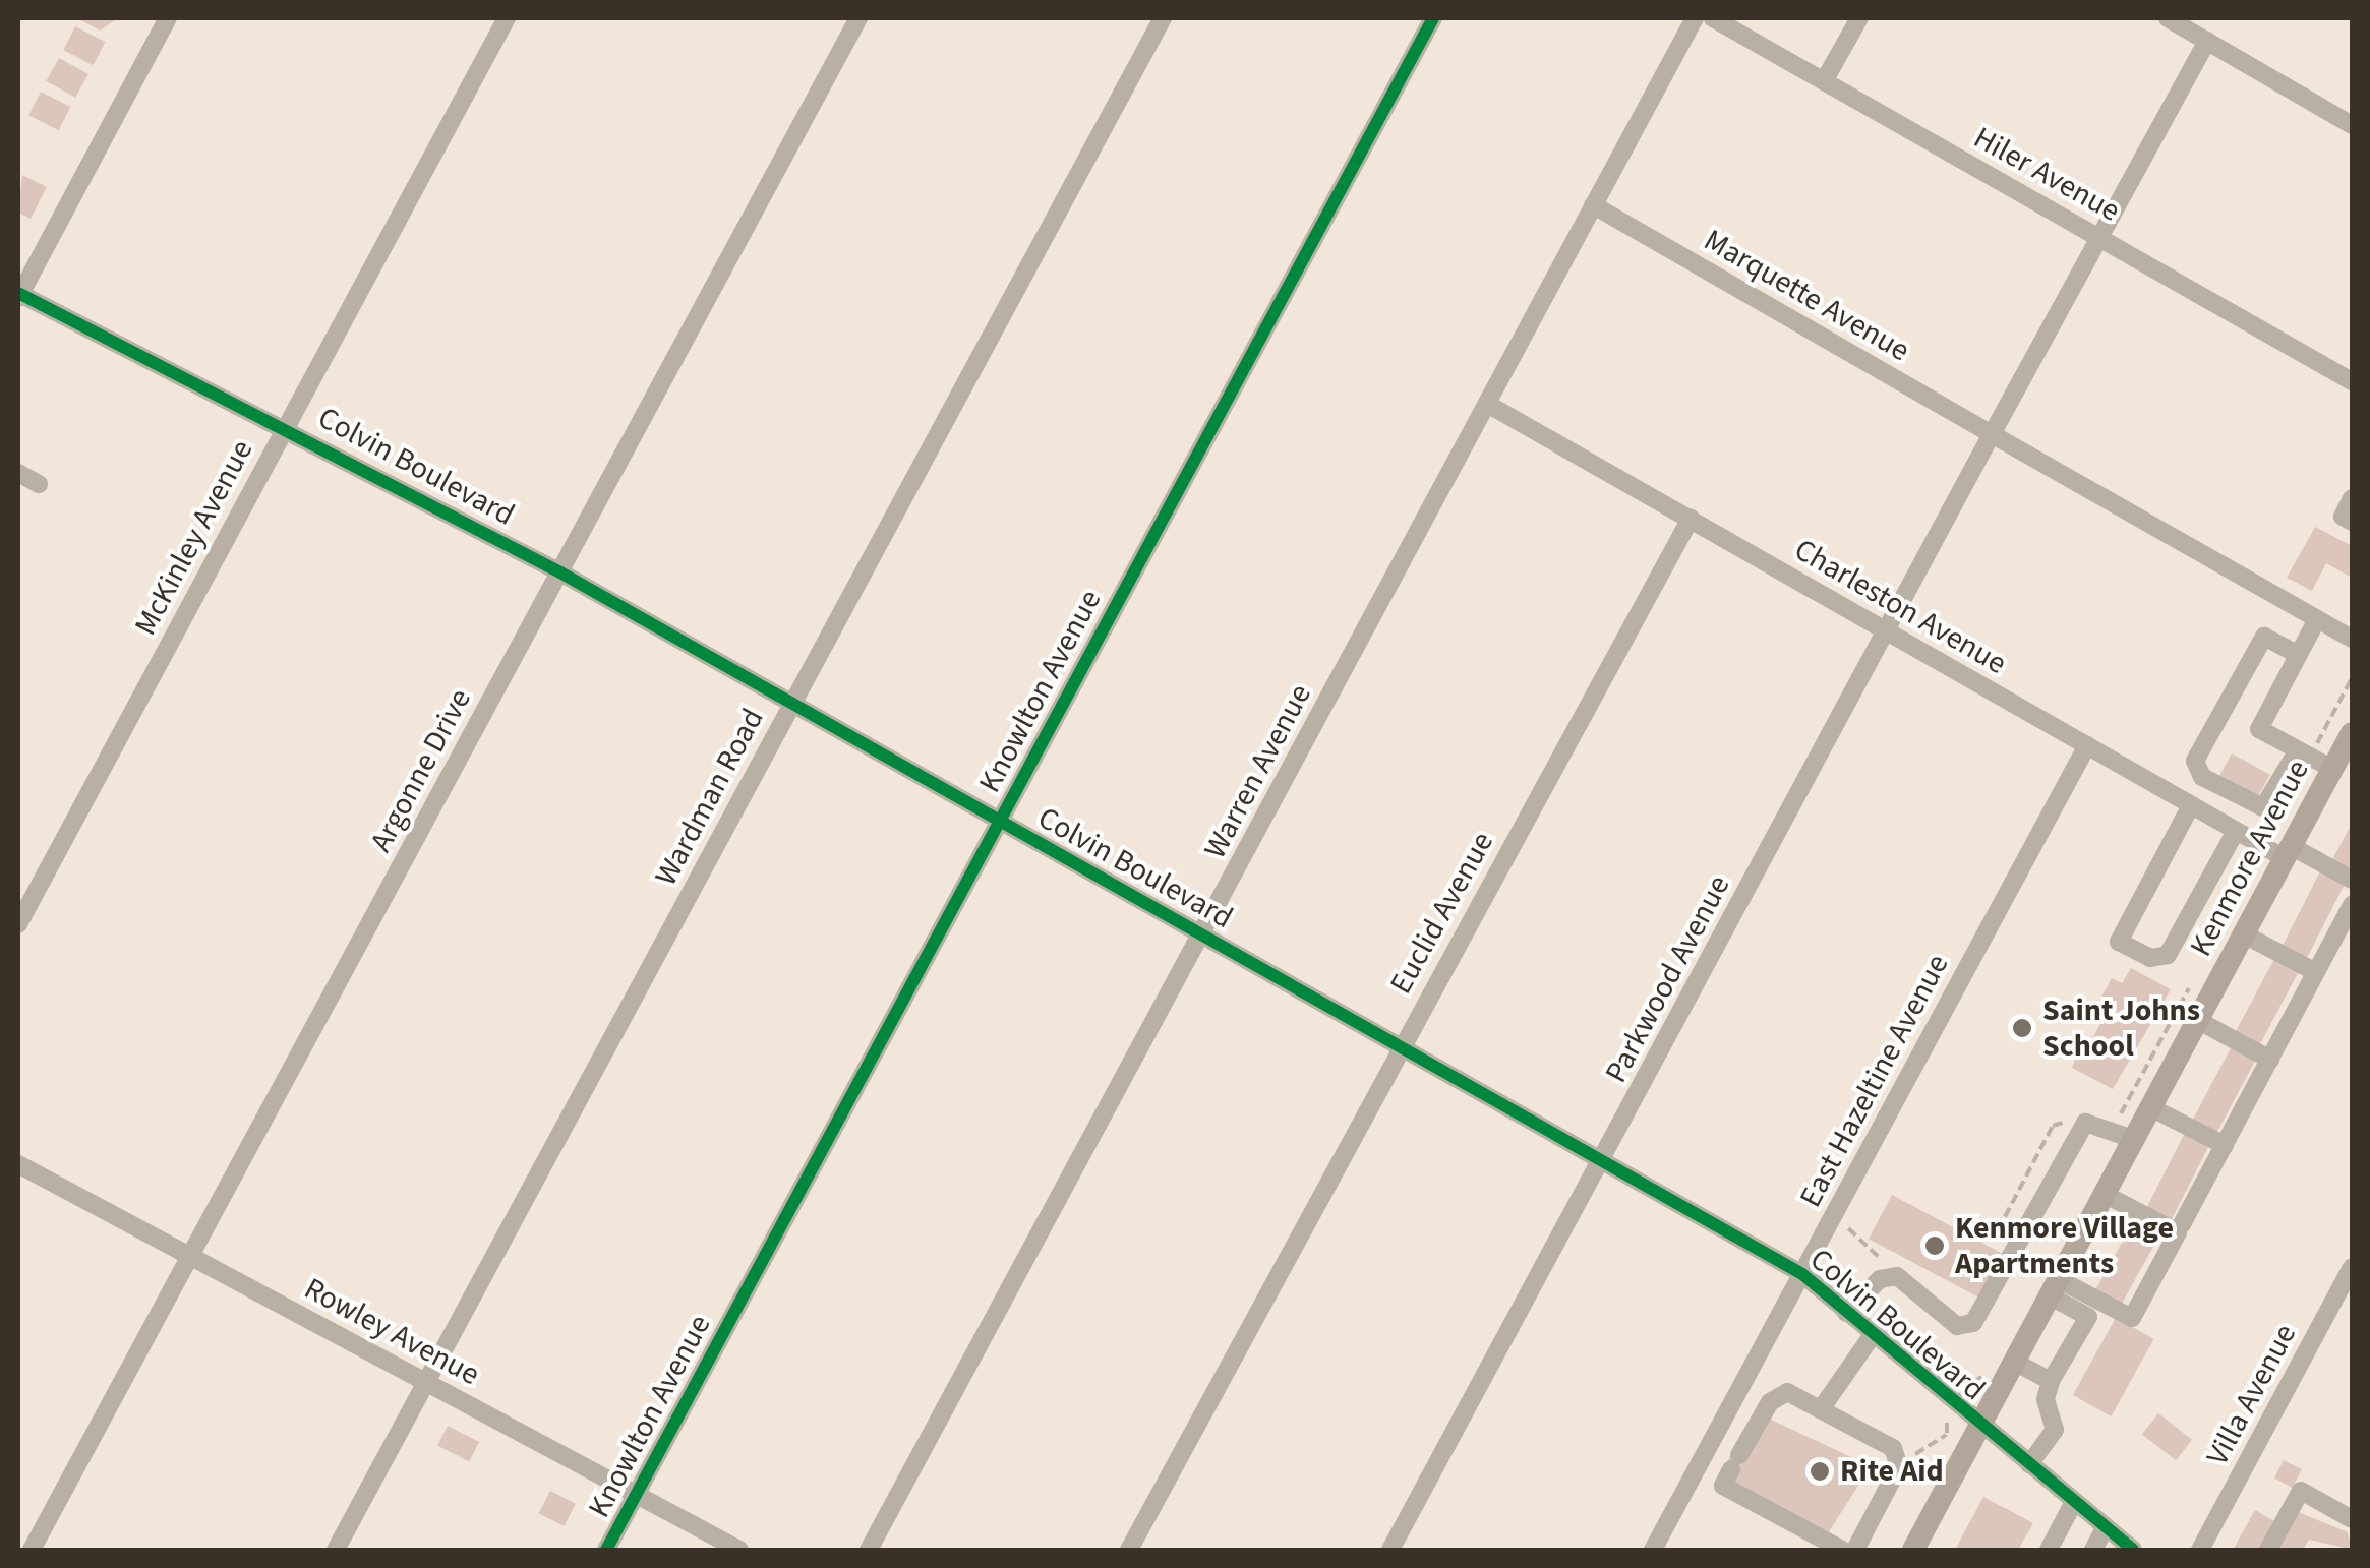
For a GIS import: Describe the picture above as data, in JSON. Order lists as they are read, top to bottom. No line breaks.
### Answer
{"streets":{"main road":["Kenmore Avenue"],"street":["Hiler Avenue","Marquette Avenue","Colvin Boulevard","McKinley Avenue","Charleston Avenue","Knowlton Avenue","Argonne Drive","Warren Avenue","Wardman Road","Euclid Avenue","Parkwood Avenue","East Hazeltine Avenue","Rowley Avenue","Villa Avenue"]},"crossings":[["Hiler Avenue","Parkwood Avenue"],["Marquette Avenue","Warren Avenue"],["Marquette Avenue","Parkwood Avenue"],["Colvin Boulevard","McKinley Avenue"],["Colvin Boulevard","Knowlton Avenue"],["Colvin Boulevard","Argonne Drive"],["Colvin Boulevard","Warren Avenue"],["Colvin Boulevard","Wardman Road"],["Colvin Boulevard","Kenmore Avenue"],["Colvin Boulevard","Euclid Avenue"],["Colvin Boulevard","Parkwood Avenue"],["Colvin Boulevard","East Hazeltine Avenue"],["Charleston Avenue","Warren Avenue"],["Charleston Avenue","Kenmore Avenue"],["Charleston Avenue","Euclid Avenue"],["Charleston Avenue","Parkwood Avenue"],["Charleston Avenue","East Hazeltine Avenue"],["Knowlton Avenue","Rowley Avenue"],["Argonne Drive","Rowley Avenue"],["Wardman Road","Rowley Avenue"]],"places":["Saint Johns School","Kenmore Village Apartments","Rite Aid"]}
